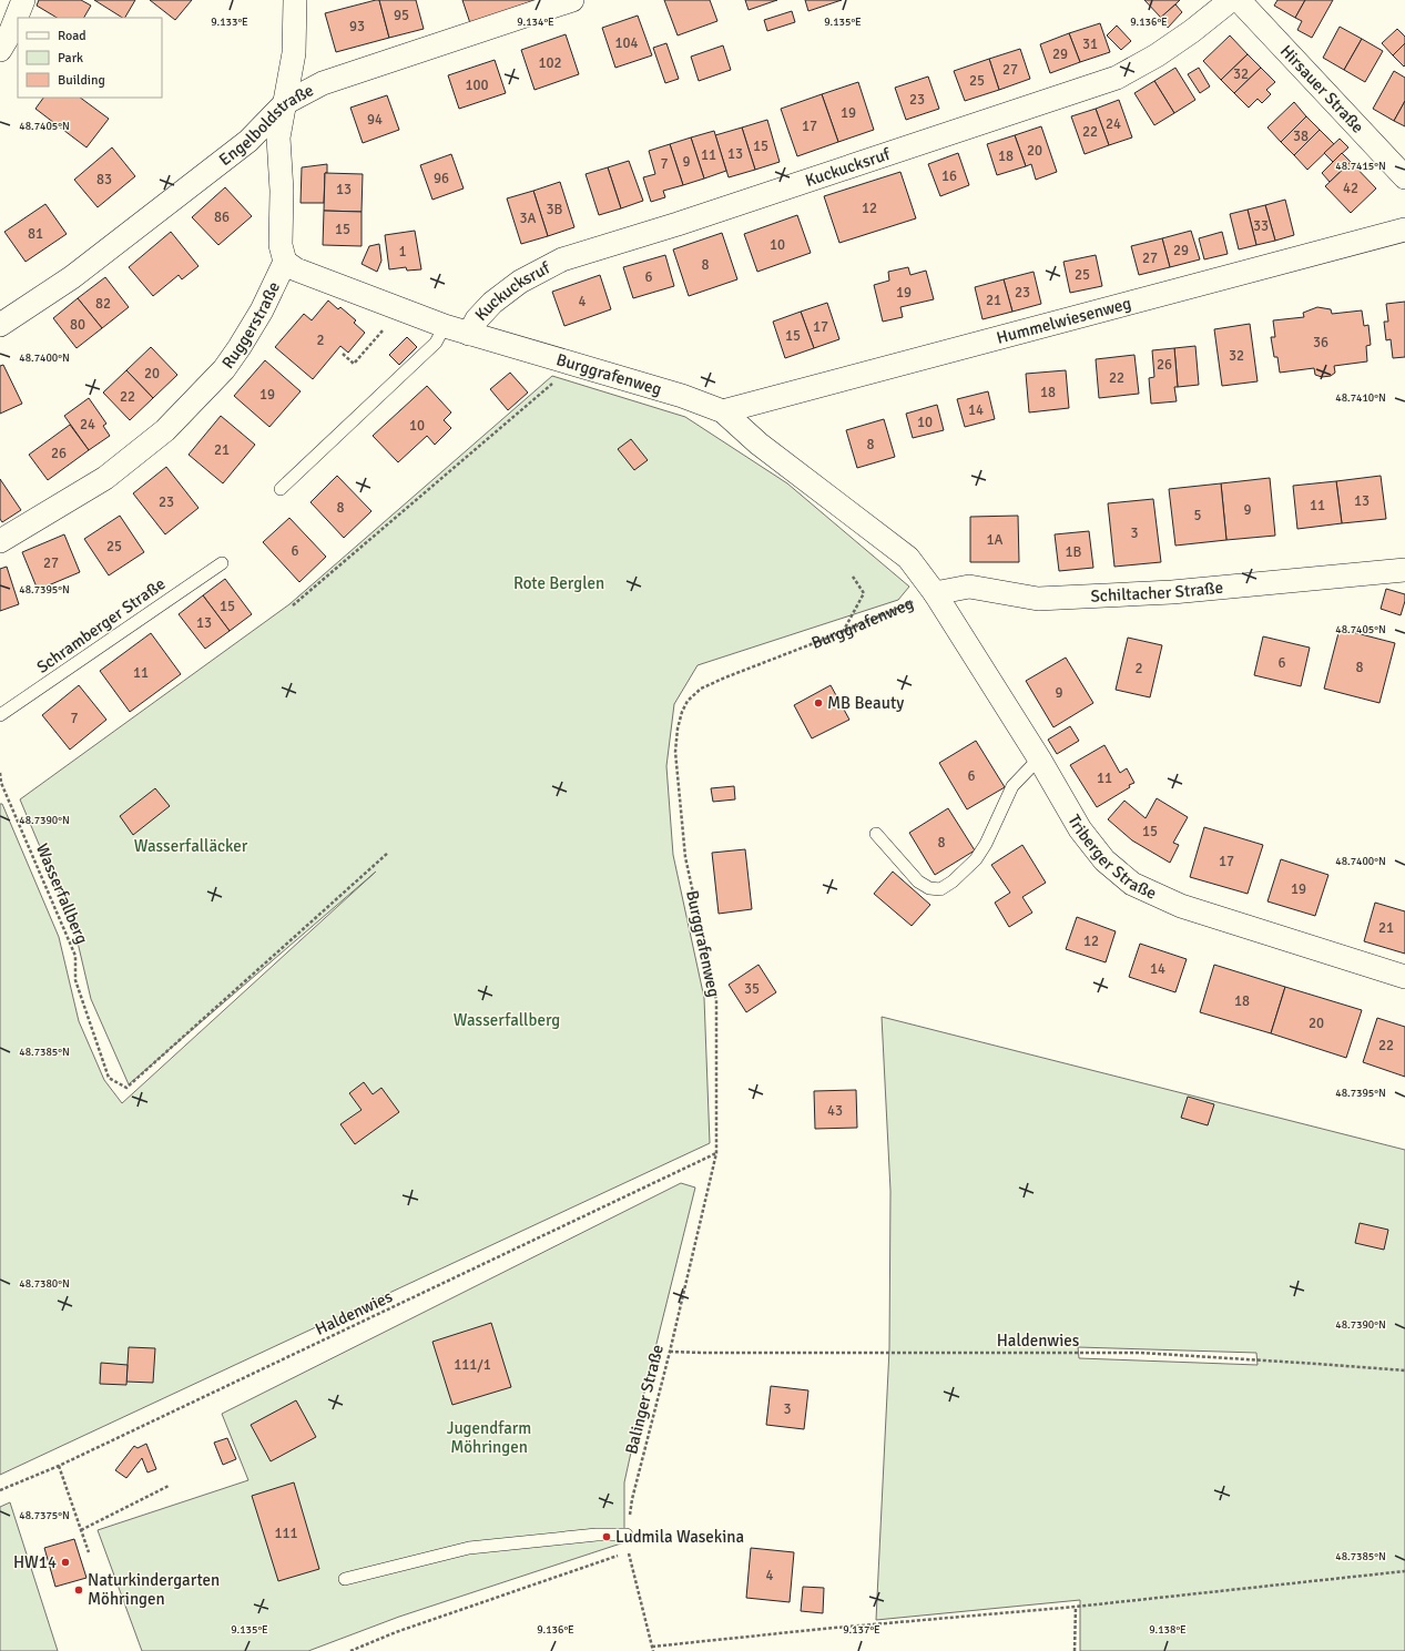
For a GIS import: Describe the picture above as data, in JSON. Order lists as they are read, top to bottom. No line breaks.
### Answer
{"streets":{"street":["Hirsauer Straße","Engelboldstraße","Kuckucksruf","Hummelwiesenweg","Ruggerstraße","Burggrafenweg","Schiltacher Straße","Triberger Straße"],"lane":["Schramberger Straße"],"path":["Wasserfallberg","Haldenwies","Balinger Straße"]},"crossings":[["Engelboldstraße","Ruggerstraße"],["Kuckucksruf","Burggrafenweg"],["Hummelwiesenweg","Burggrafenweg"],["Ruggerstraße","Burggrafenweg"],["Burggrafenweg","Schiltacher Straße"],["Burggrafenweg","Triberger Straße"],["Burggrafenweg","Haldenwies"],["Burggrafenweg","Balinger Straße"],["Schiltacher Straße","Triberger Straße"],["Haldenwies","Balinger Straße"]],"parks":["Rote Berglen","Wasserfalläcker","Wasserfallberg","Jugendfarm Möhringen"],"places":["MB Beauty","Ludmila Wasekina","HW14","Naturkindergarten Möhringen"],"house_numbers":["95","93","104","31","29","102","27","32","25","100","23","19","94","24","17","22","38","15","20","13","11","18","9","7","16","96","83","42","13","12","3B","86","3A","33","15","81","10","29","1","27","8","25","6","19","23","21","4","82","80","17","15","2","36","32","26","20","22","18","19","22","14","10","24","10","8","21","26","13","23","11","8","9","5","3","1A","25","6","1B","27","15","13","6","8","2","11","9","7","6","11","15","8","17","19","21","12","14","35","18","20","22","43","111/1","3","111","4"],"legend":["Road","Park","Building"],"coordinates":["9.133°E","9.134°E","9.135°E","9.136°E","48.7405°N","48.7415°N","48.7400°N","48.7410°N","48.7395°N","48.7390°N","48.7385°N","48.7380°N","48.7375°N","9.137°E","9.138°E"]}
